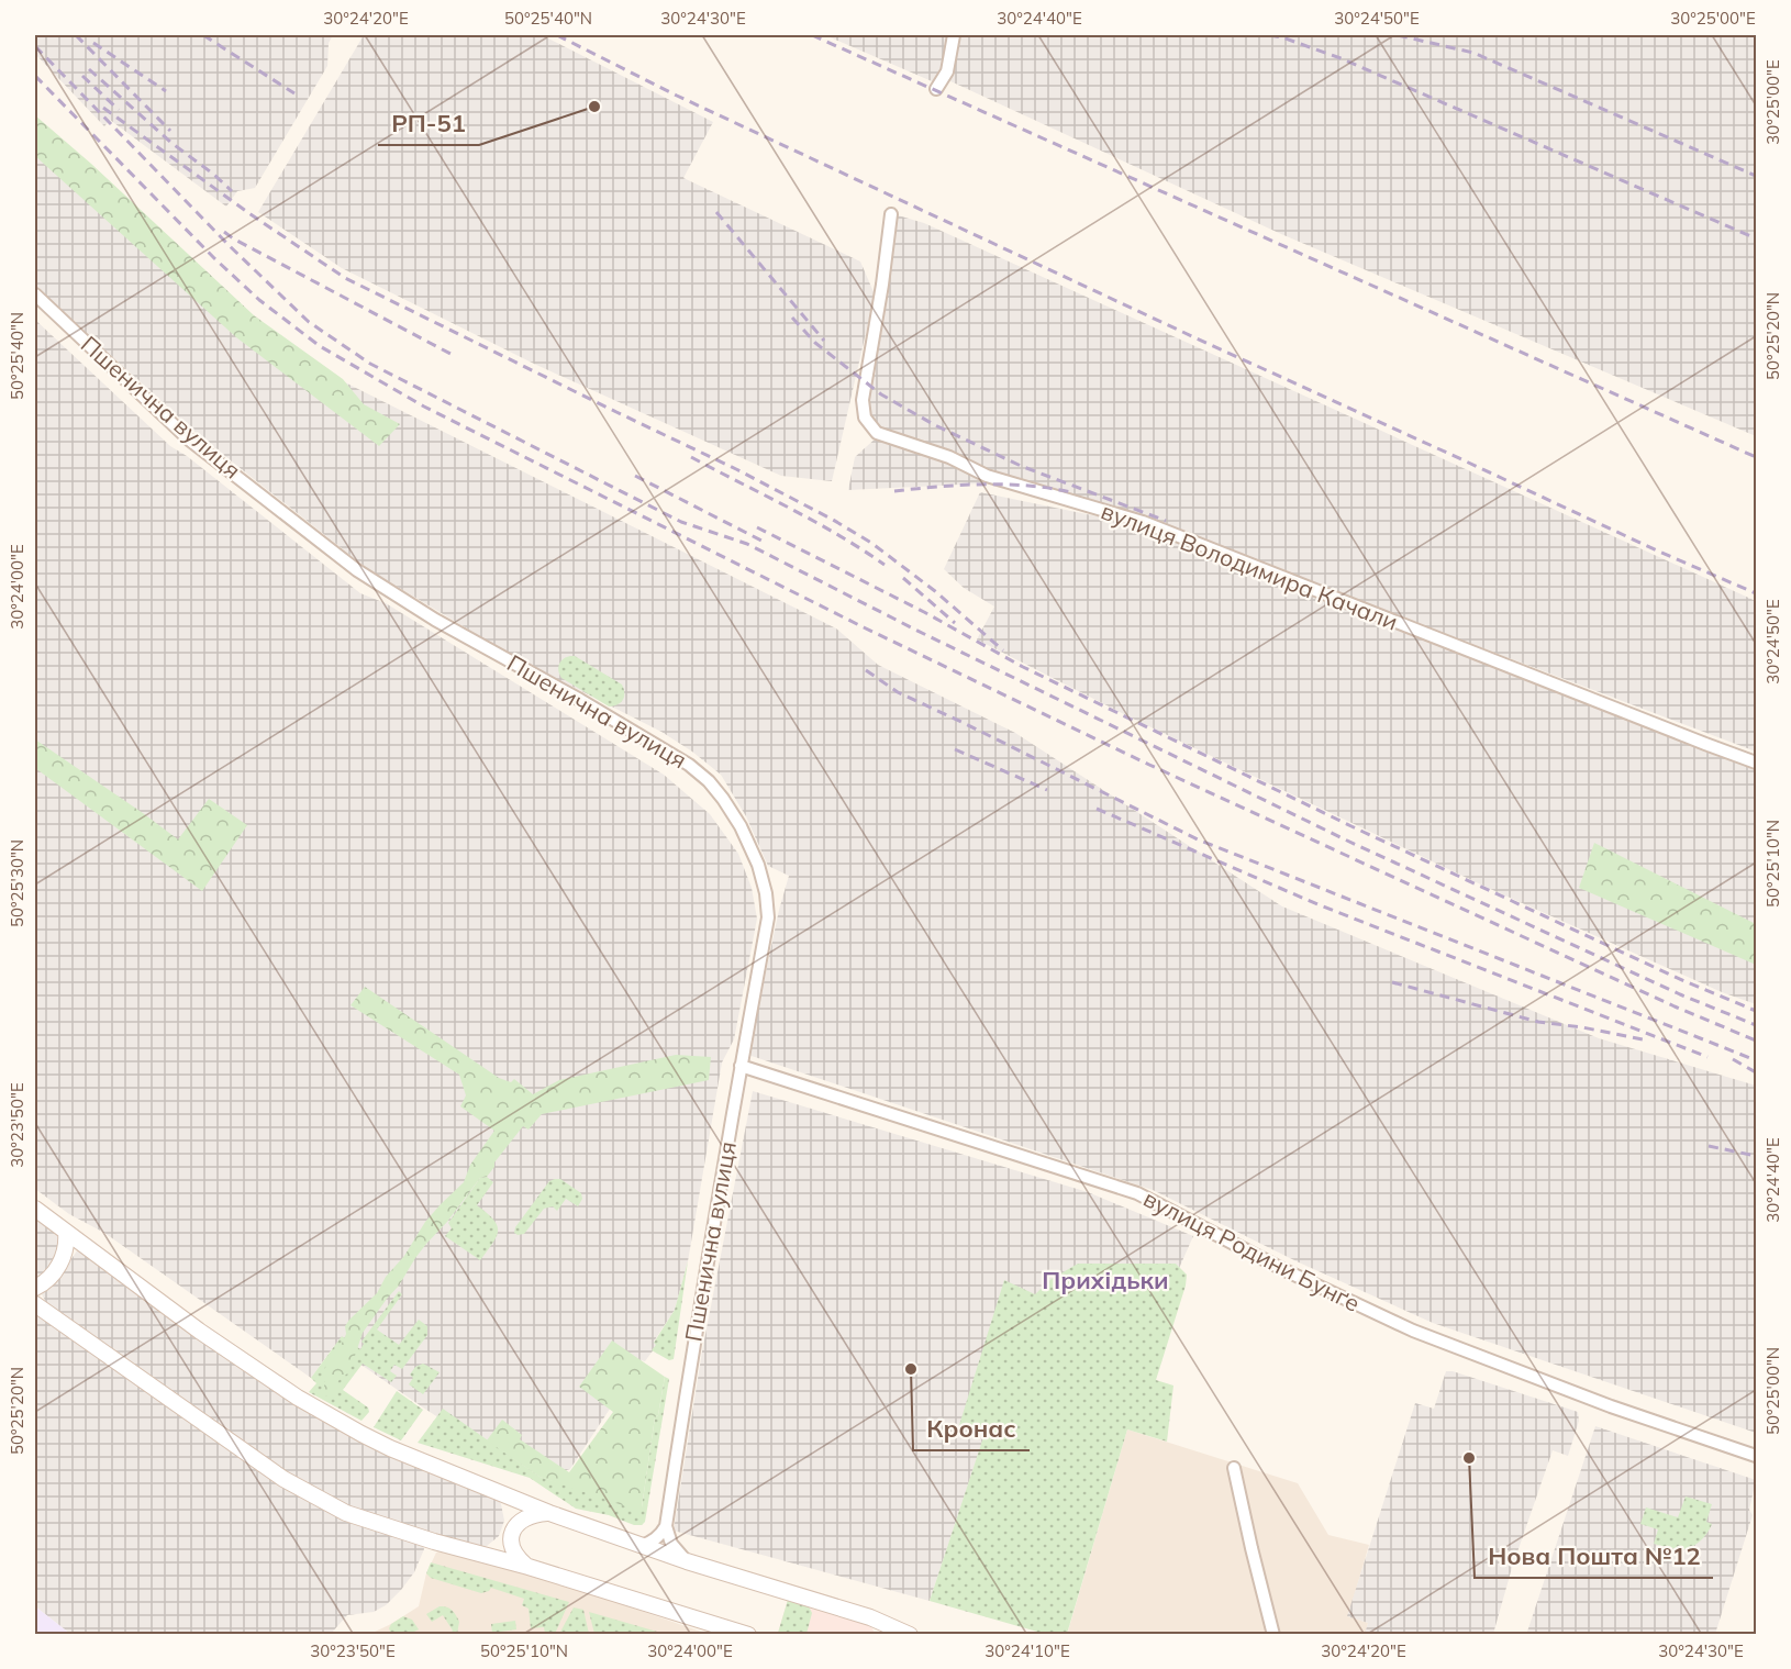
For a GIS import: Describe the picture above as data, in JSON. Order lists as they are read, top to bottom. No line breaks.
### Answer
{"streets":{"street":["Пшенична вулиця","вулиця Володимира Качали","вулиця Родини Бунґе"]},"crossings":[["Пшенична вулиця","вулиця Родини Бунґе"]],"districts":["Прихідьки"],"places":["РП-51","Кронас","Нова Пошта №12"],"coordinates":["30°24'20\"E","50°25'40\"N","30°24'30\"E","30°24'40\"E","30°24'50\"E","30°25'00\"E","50°25'20\"N","30°24'00\"E","50°25'10\"N","50°25'30\"N","30°23'50\"E","50°25'00\"N","30°24'10\"E"]}
